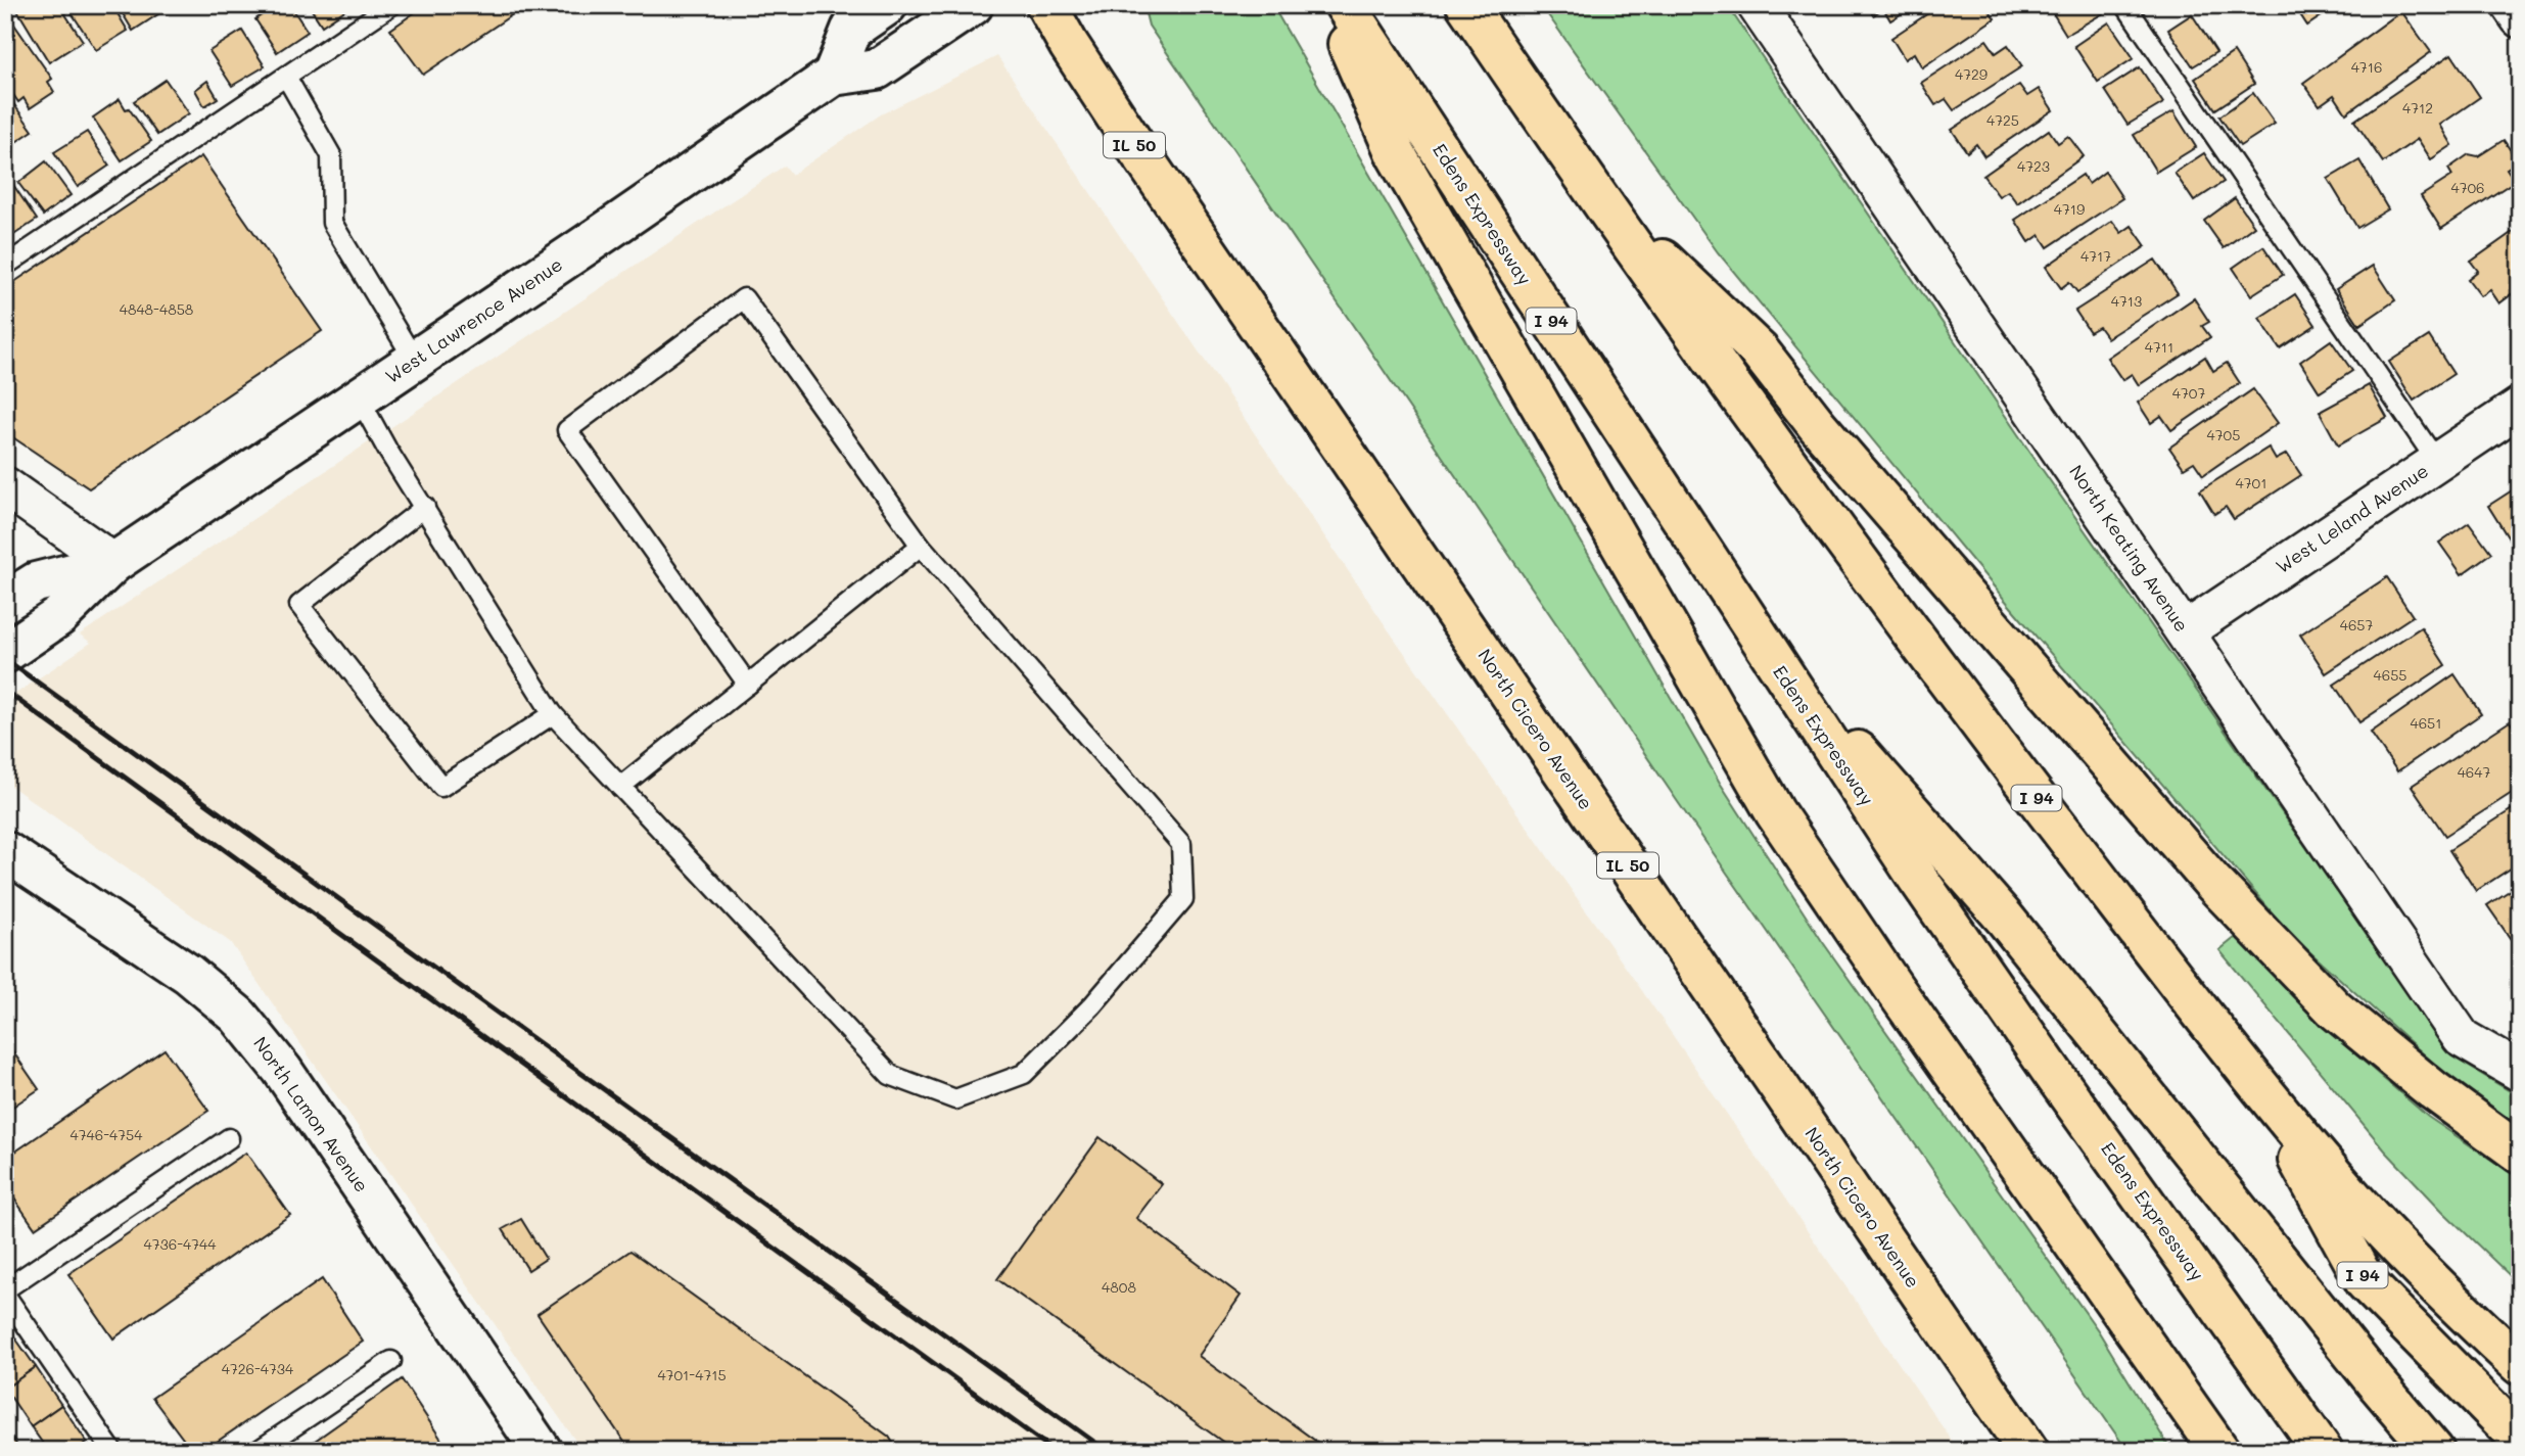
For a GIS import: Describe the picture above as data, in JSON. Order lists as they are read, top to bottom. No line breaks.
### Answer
{"streets":{"main road":["IL 50","Edens Expressway","West Lawrence Avenue","I 94","North Cicero Avenue","North Lamon Avenue"],"street":["West Leland Avenue","North Keating Avenue"]},"crossings":[["Edens Expressway","I 94"],["West Leland Avenue","North Keating Avenue"]],"house_numbers":["4716","4729","4712","4725","4723","4706","4719","4717","4713","4848-4858","4711","4707","4705","4701","4657","4655","4651","4647","4746-4754","4736-4744","4808","4726-4734","4701-4715"]}
